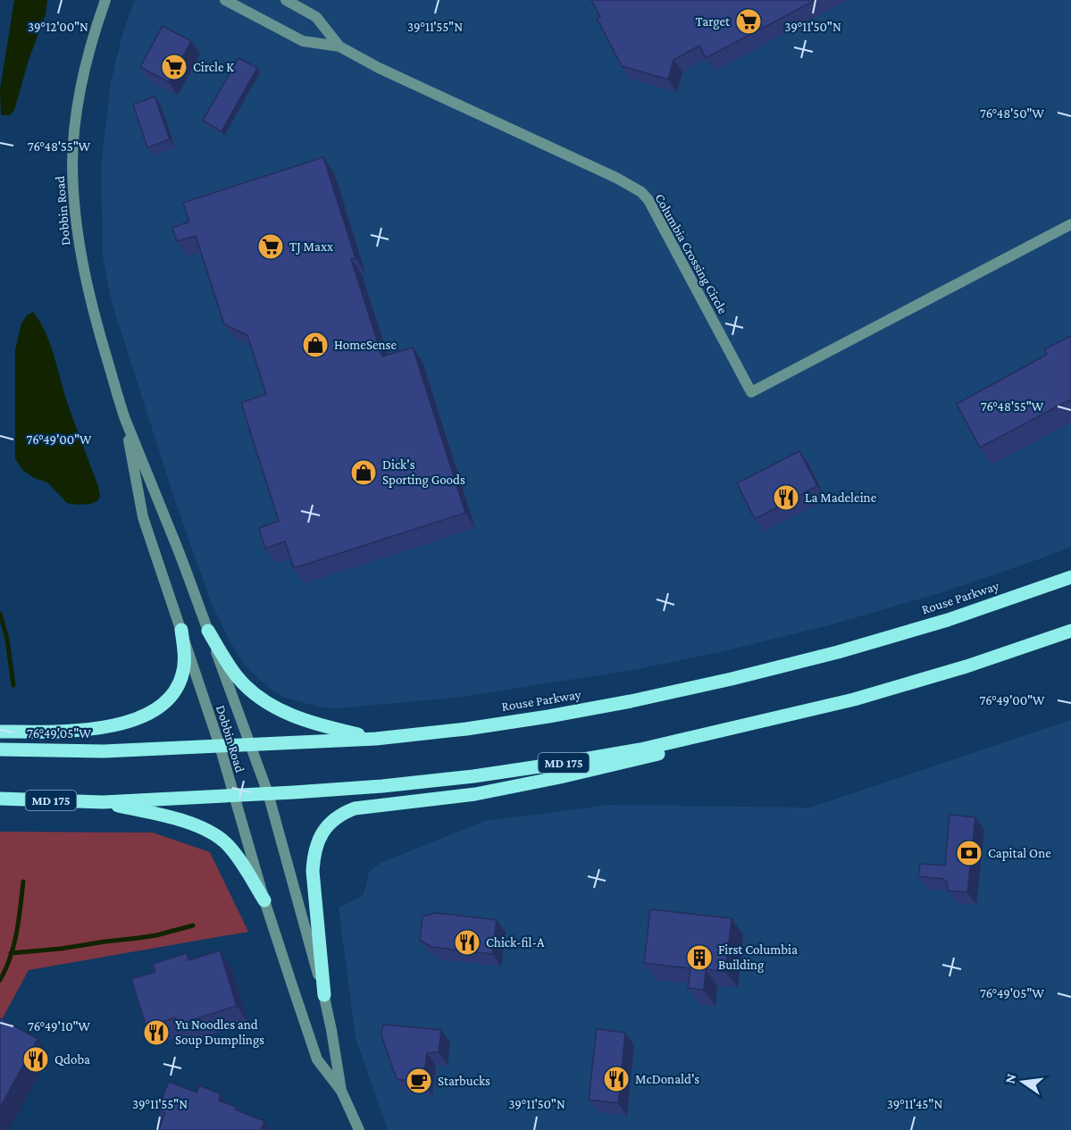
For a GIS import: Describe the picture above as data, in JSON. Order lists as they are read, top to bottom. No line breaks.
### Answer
{"streets":{"main road":["Rouse Parkway","MD 175"],"street":["Dobbin Road","Columbia Crossing Circle"]},"crossings":[["Dobbin Road","Rouse Parkway"],["Dobbin Road","MD 175"]],"places":{"supermarket":["Target","Circle K","TJ Maxx"],"shop":["HomeSense","Dick's Sporting Goods"],"restaurant":["La Madeleine","Chick-fil-A","Yu Noodles and Soup Dumplings","Qdoba","McDonald's"],"bank":["Capital One"],"building":["First Columbia Building"],"cafe":["Starbucks"]},"north":"left","coordinates":["39°12'00\"N","39°11'55\"N","39°11'50\"N","76°48'50\"W","76°48'55\"W","76°49'00\"W","76°49'05\"W","76°49'10\"W","39°11'45\"N"]}
